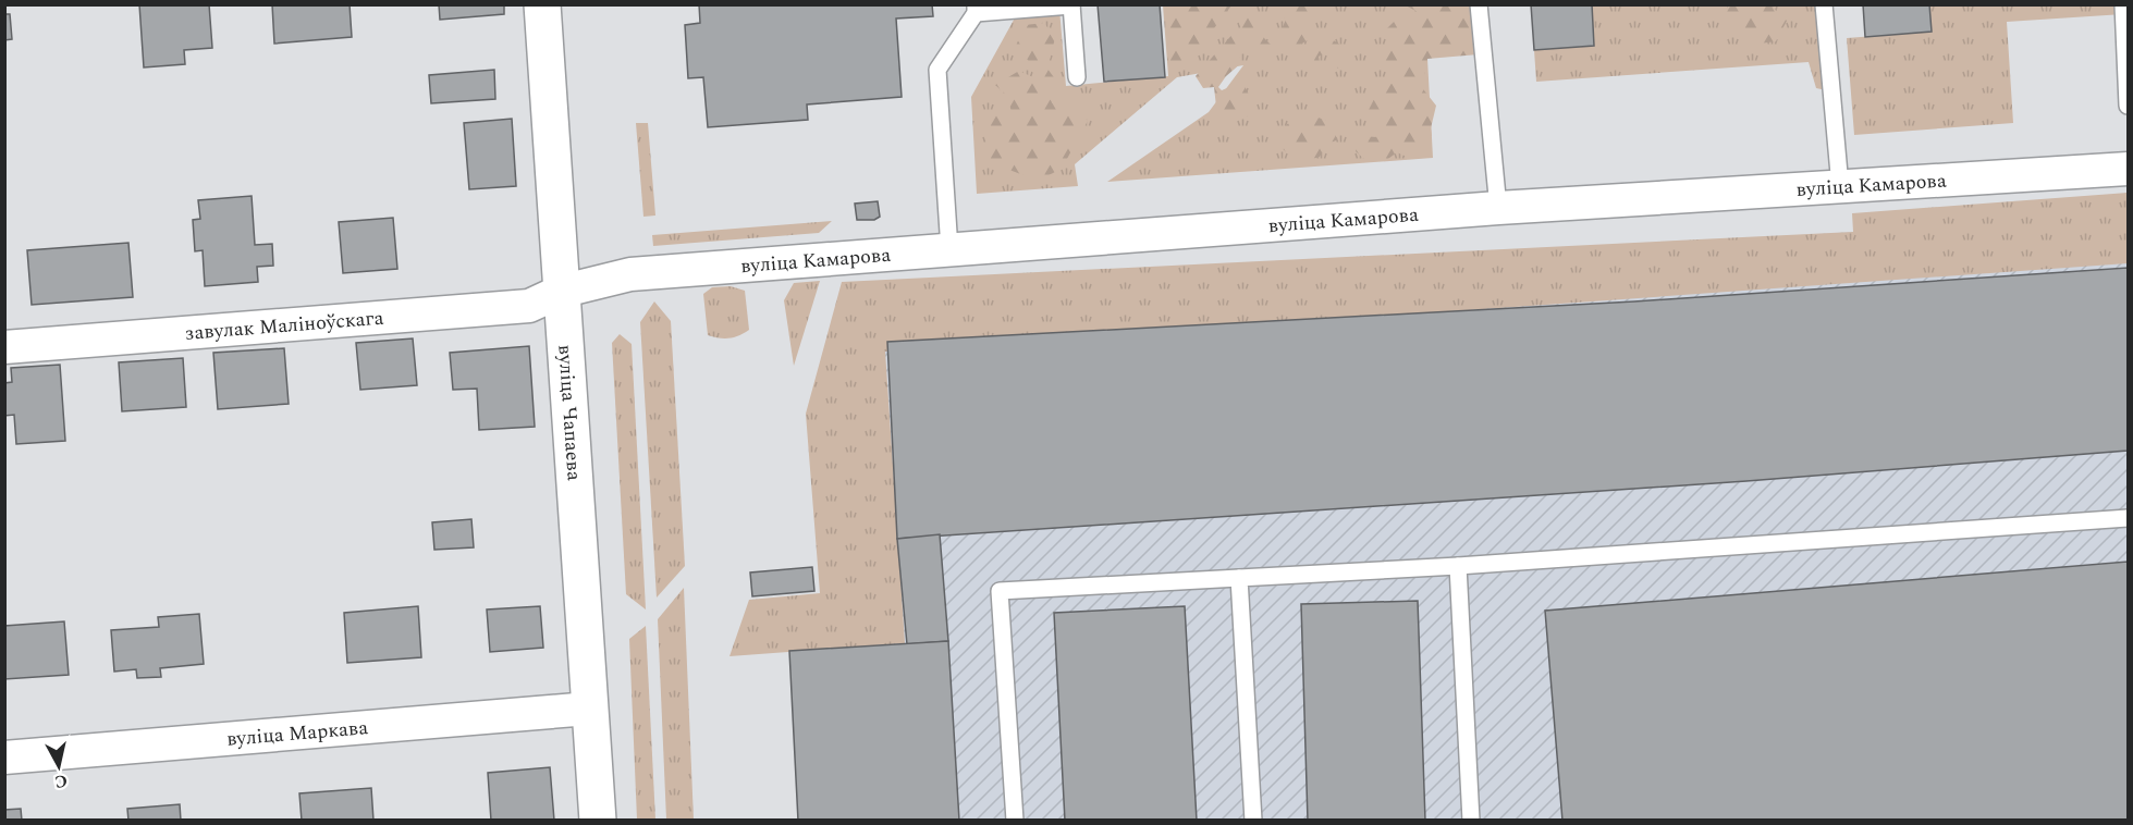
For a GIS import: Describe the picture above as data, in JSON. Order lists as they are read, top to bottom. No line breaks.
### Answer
{"streets":{"main road":["вуліца Чапаева"],"street":["вуліца Камарова","завулак Маліноўскага","вуліца Маркава"]},"crossings":[["вуліца Камарова","завулак Маліноўскага"],["вуліца Камарова","вуліца Чапаева"],["завулак Маліноўскага","вуліца Чапаева"],["вуліца Чапаева","вуліца Маркава"]],"north":"bottom"}
